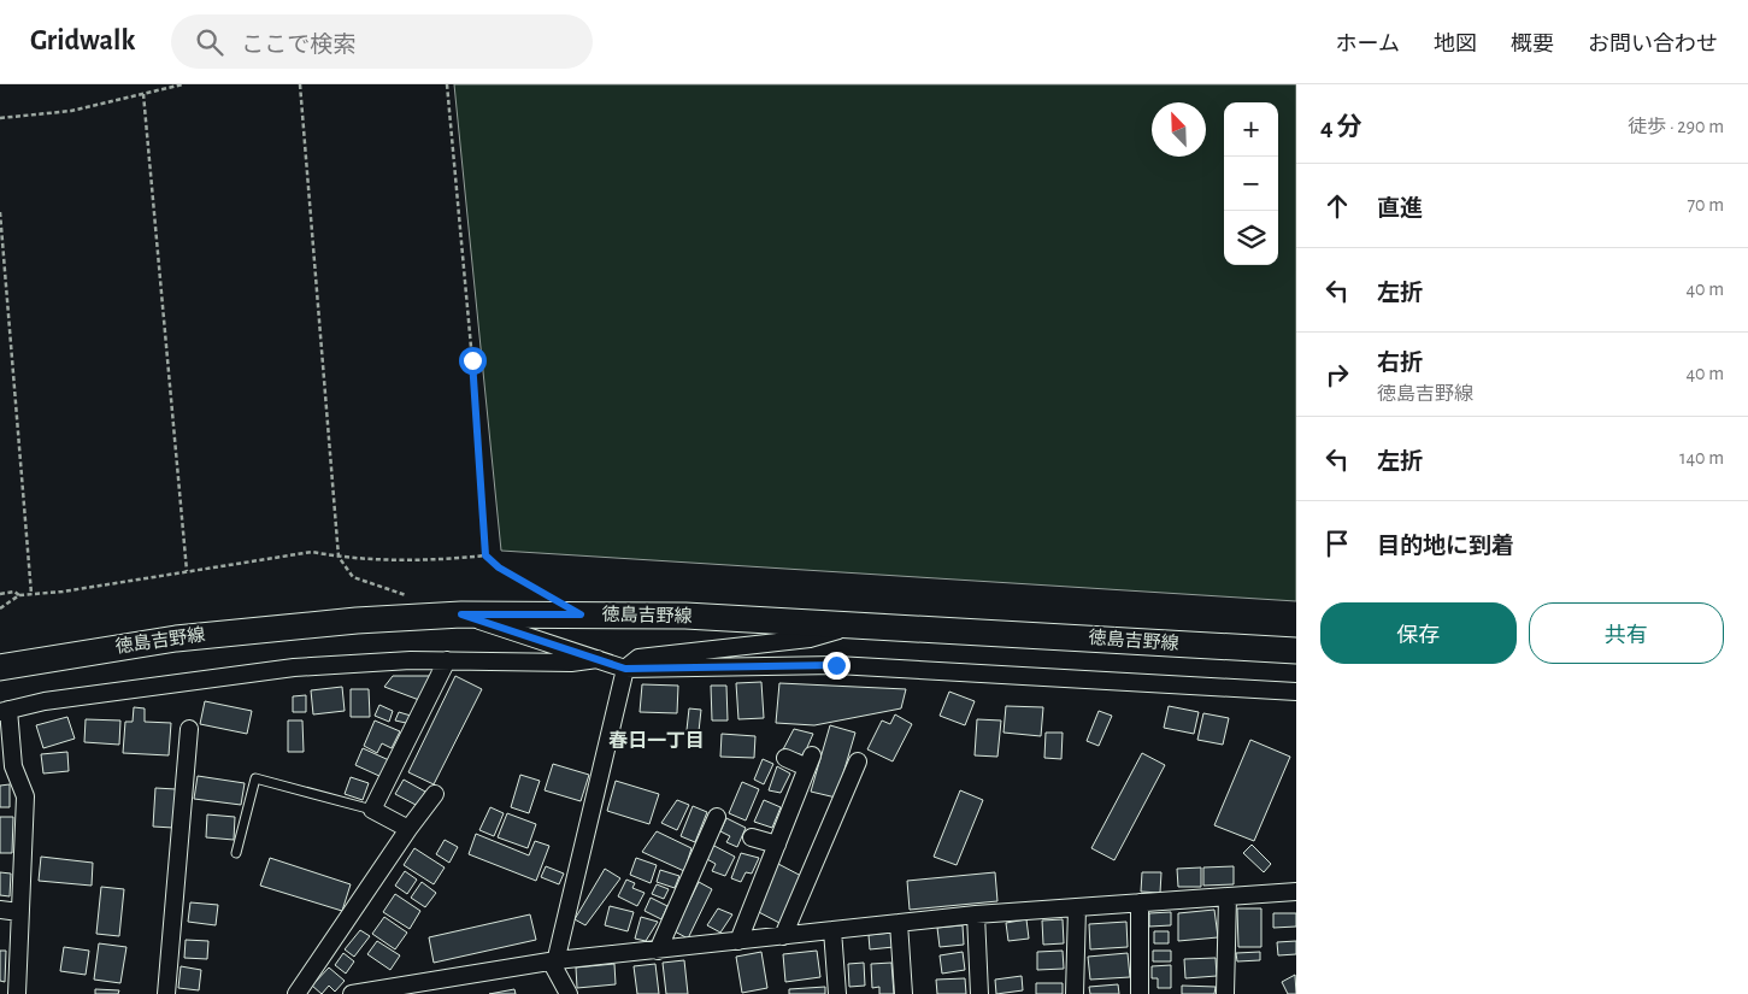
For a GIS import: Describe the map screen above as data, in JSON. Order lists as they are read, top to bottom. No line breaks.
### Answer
{"streets":{"main road":["徳島吉野線"]},"districts":["春日一丁目"],"north":"top left","page":{"header":"Gridwalk","search":"ここで検索","nav":["ホーム","地図","概要","お問い合わせ"],"heading":["4 分","徒歩 · 290 m"],"map_buttons":["+","−"],"list":[["直進","70 m"],["左折","40 m"],["右折","徳島吉野線","40 m"],["左折","140 m"],"目的地に到着"],"buttons":["保存","共有"]}}
